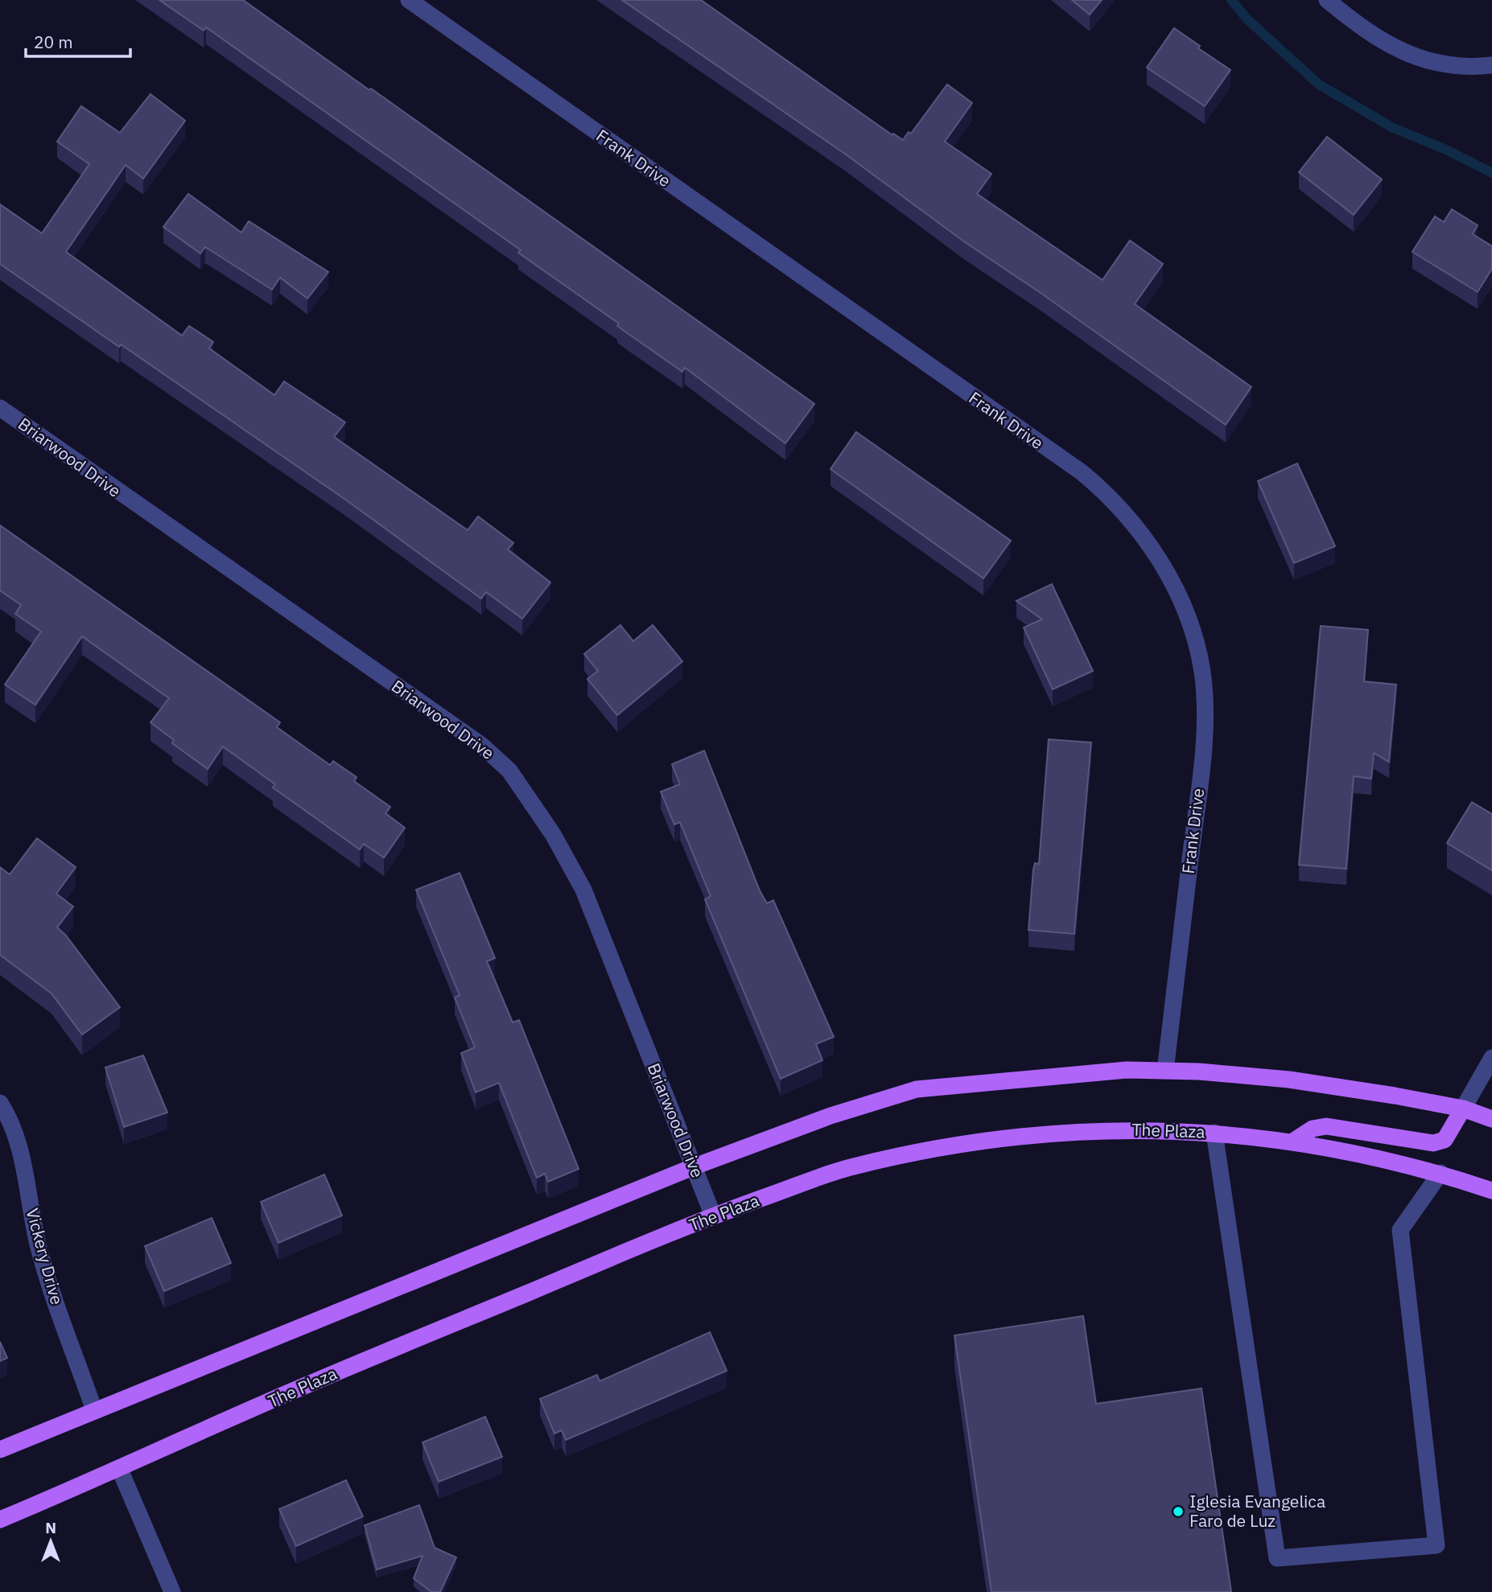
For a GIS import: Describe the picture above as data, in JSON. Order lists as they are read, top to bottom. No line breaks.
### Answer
{"streets":{"main road":["The Plaza"],"street":["Frank Drive","Briarwood Drive","Vickery Drive"]},"crossings":[["Briarwood Drive","The Plaza"]],"places":["Iglesia Evangelica Faro de Luz"],"scale_bar":"20 m","north":"top"}
